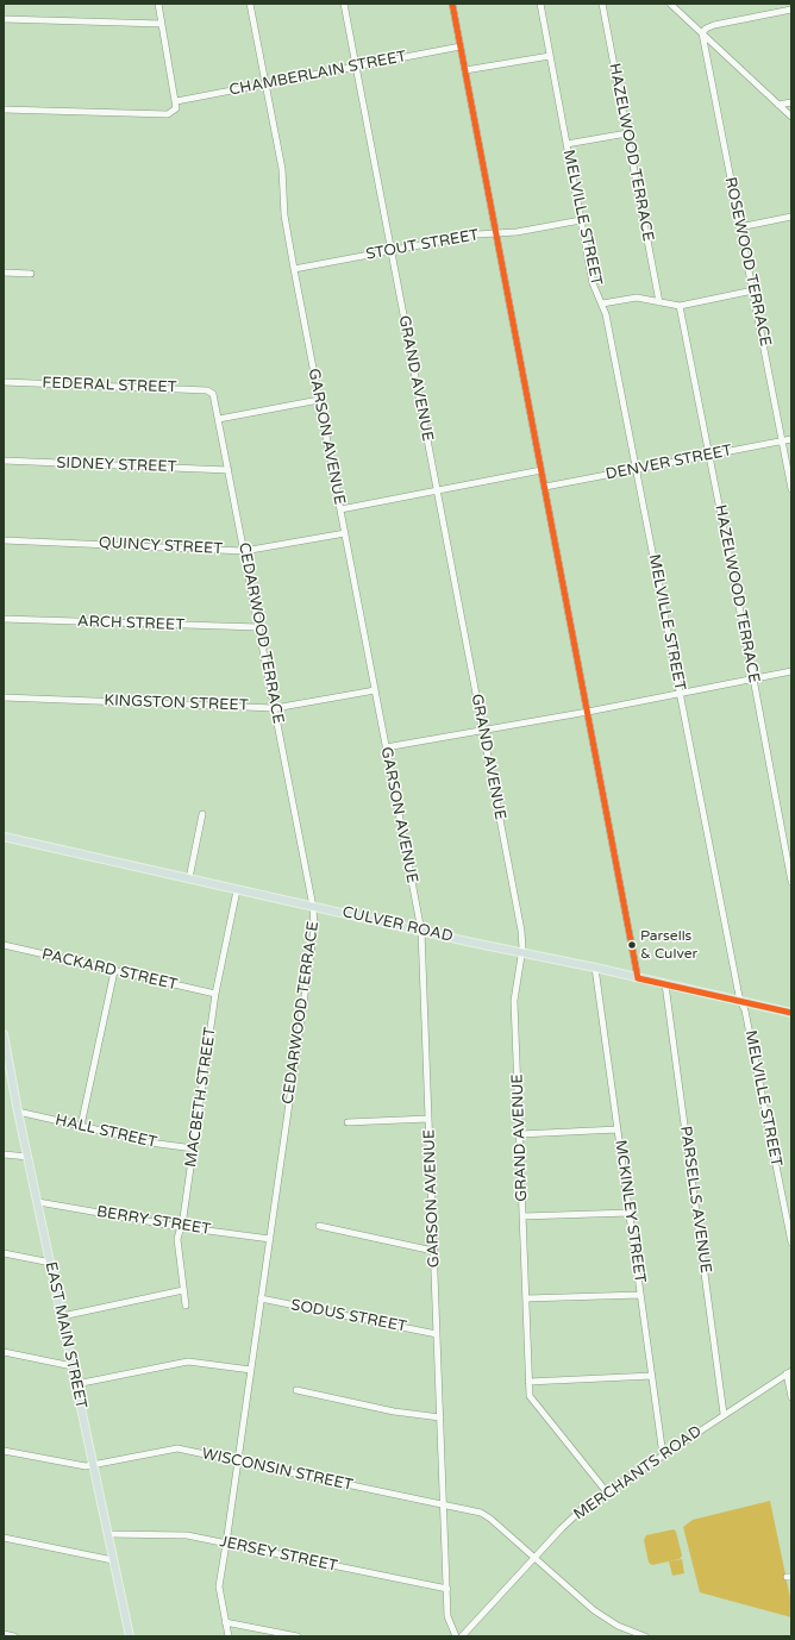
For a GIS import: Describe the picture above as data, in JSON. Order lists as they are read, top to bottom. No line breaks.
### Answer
{"streets":{"main road":["CULVER ROAD","EAST MAIN STREET"],"street":["CHAMBERLAIN STREET","HAZELWOOD TERRACE","MELVILLE STREET","STOUT STREET","ROSEWOOD TERRACE","GRAND AVENUE","FEDERAL STREET","GARSON AVENUE","DENVER STREET","SIDNEY STREET","QUINCY STREET","ARCH STREET","CEDARWOOD TERRACE","KINGSTON STREET","PACKARD STREET","MACBETH STREET","HALL STREET","PARSELLS AVENUE","MCKINLEY STREET","BERRY STREET","SODUS STREET","WISCONSIN STREET","MERCHANTS ROAD","JERSEY STREET"]},"crossings":[["CHAMBERLAIN STREET","GRAND AVENUE"],["CHAMBERLAIN STREET","GARSON AVENUE"],["HAZELWOOD TERRACE","DENVER STREET"],["MELVILLE STREET","STOUT STREET"],["MELVILLE STREET","DENVER STREET"],["MELVILLE STREET","CULVER ROAD"],["STOUT STREET","GRAND AVENUE"],["STOUT STREET","GARSON AVENUE"],["ROSEWOOD TERRACE","DENVER STREET"],["GRAND AVENUE","CULVER ROAD"],["GRAND AVENUE","MERCHANTS ROAD"],["FEDERAL STREET","CEDARWOOD TERRACE"],["GARSON AVENUE","QUINCY STREET"],["GARSON AVENUE","KINGSTON STREET"],["GARSON AVENUE","CULVER ROAD"],["GARSON AVENUE","SODUS STREET"],["GARSON AVENUE","WISCONSIN STREET"],["GARSON AVENUE","JERSEY STREET"],["SIDNEY STREET","CEDARWOOD TERRACE"],["QUINCY STREET","CEDARWOOD TERRACE"],["ARCH STREET","CEDARWOOD TERRACE"],["CEDARWOOD TERRACE","KINGSTON STREET"],["CEDARWOOD TERRACE","CULVER ROAD"],["CEDARWOOD TERRACE","BERRY STREET"],["CEDARWOOD TERRACE","SODUS STREET"],["CEDARWOOD TERRACE","WISCONSIN STREET"],["CEDARWOOD TERRACE","JERSEY STREET"],["CULVER ROAD","MACBETH STREET"],["CULVER ROAD","PARSELLS AVENUE"],["CULVER ROAD","MCKINLEY STREET"],["PACKARD STREET","MACBETH STREET"],["MACBETH STREET","HALL STREET"],["MACBETH STREET","BERRY STREET"],["HALL STREET","EAST MAIN STREET"],["PARSELLS AVENUE","MERCHANTS ROAD"],["MCKINLEY STREET","MERCHANTS ROAD"],["BERRY STREET","EAST MAIN STREET"],["EAST MAIN STREET","WISCONSIN STREET"],["EAST MAIN STREET","JERSEY STREET"],["WISCONSIN STREET","MERCHANTS ROAD"]],"places":["Parsells & Culver"]}
